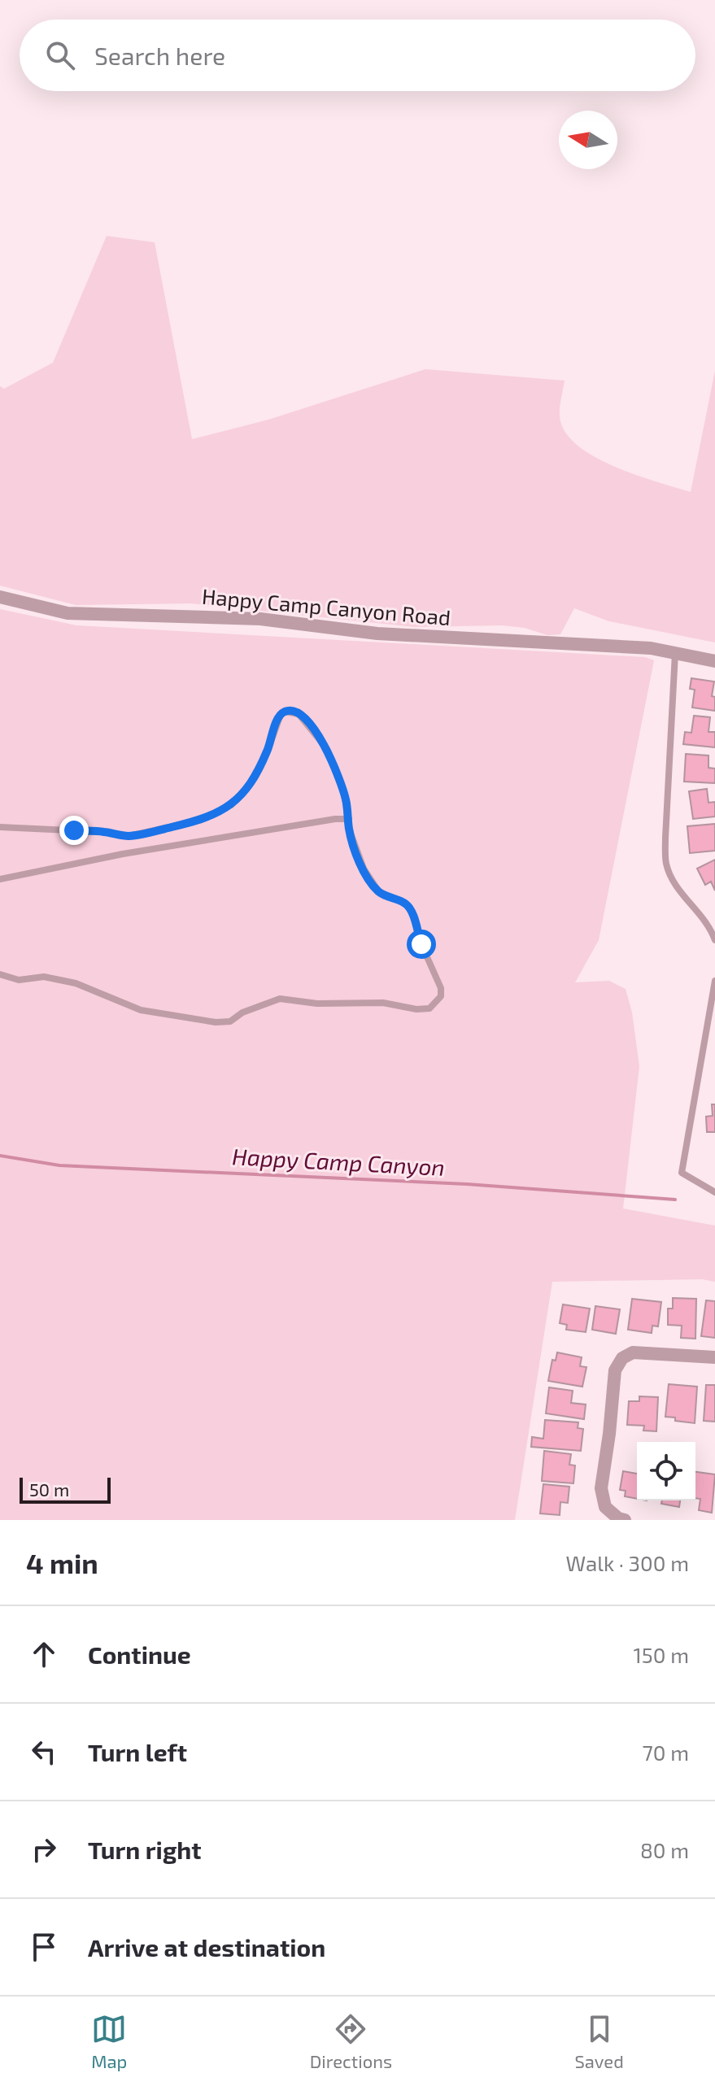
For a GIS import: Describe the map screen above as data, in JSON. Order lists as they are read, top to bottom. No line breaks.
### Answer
{"streets":{"street":["Happy Camp Canyon Road"]},"water":["Happy Camp Canyon"],"scale_bar":"50 m","north":"left","page":{"search":"Search here","scale":"50 m","heading":["4 min","Walk · 300 m"],"list":[["Continue","150 m"],["Turn left","70 m"],["Turn right","80 m"],"Arrive at destination"],"nav":["Map","Directions","Saved"]}}
